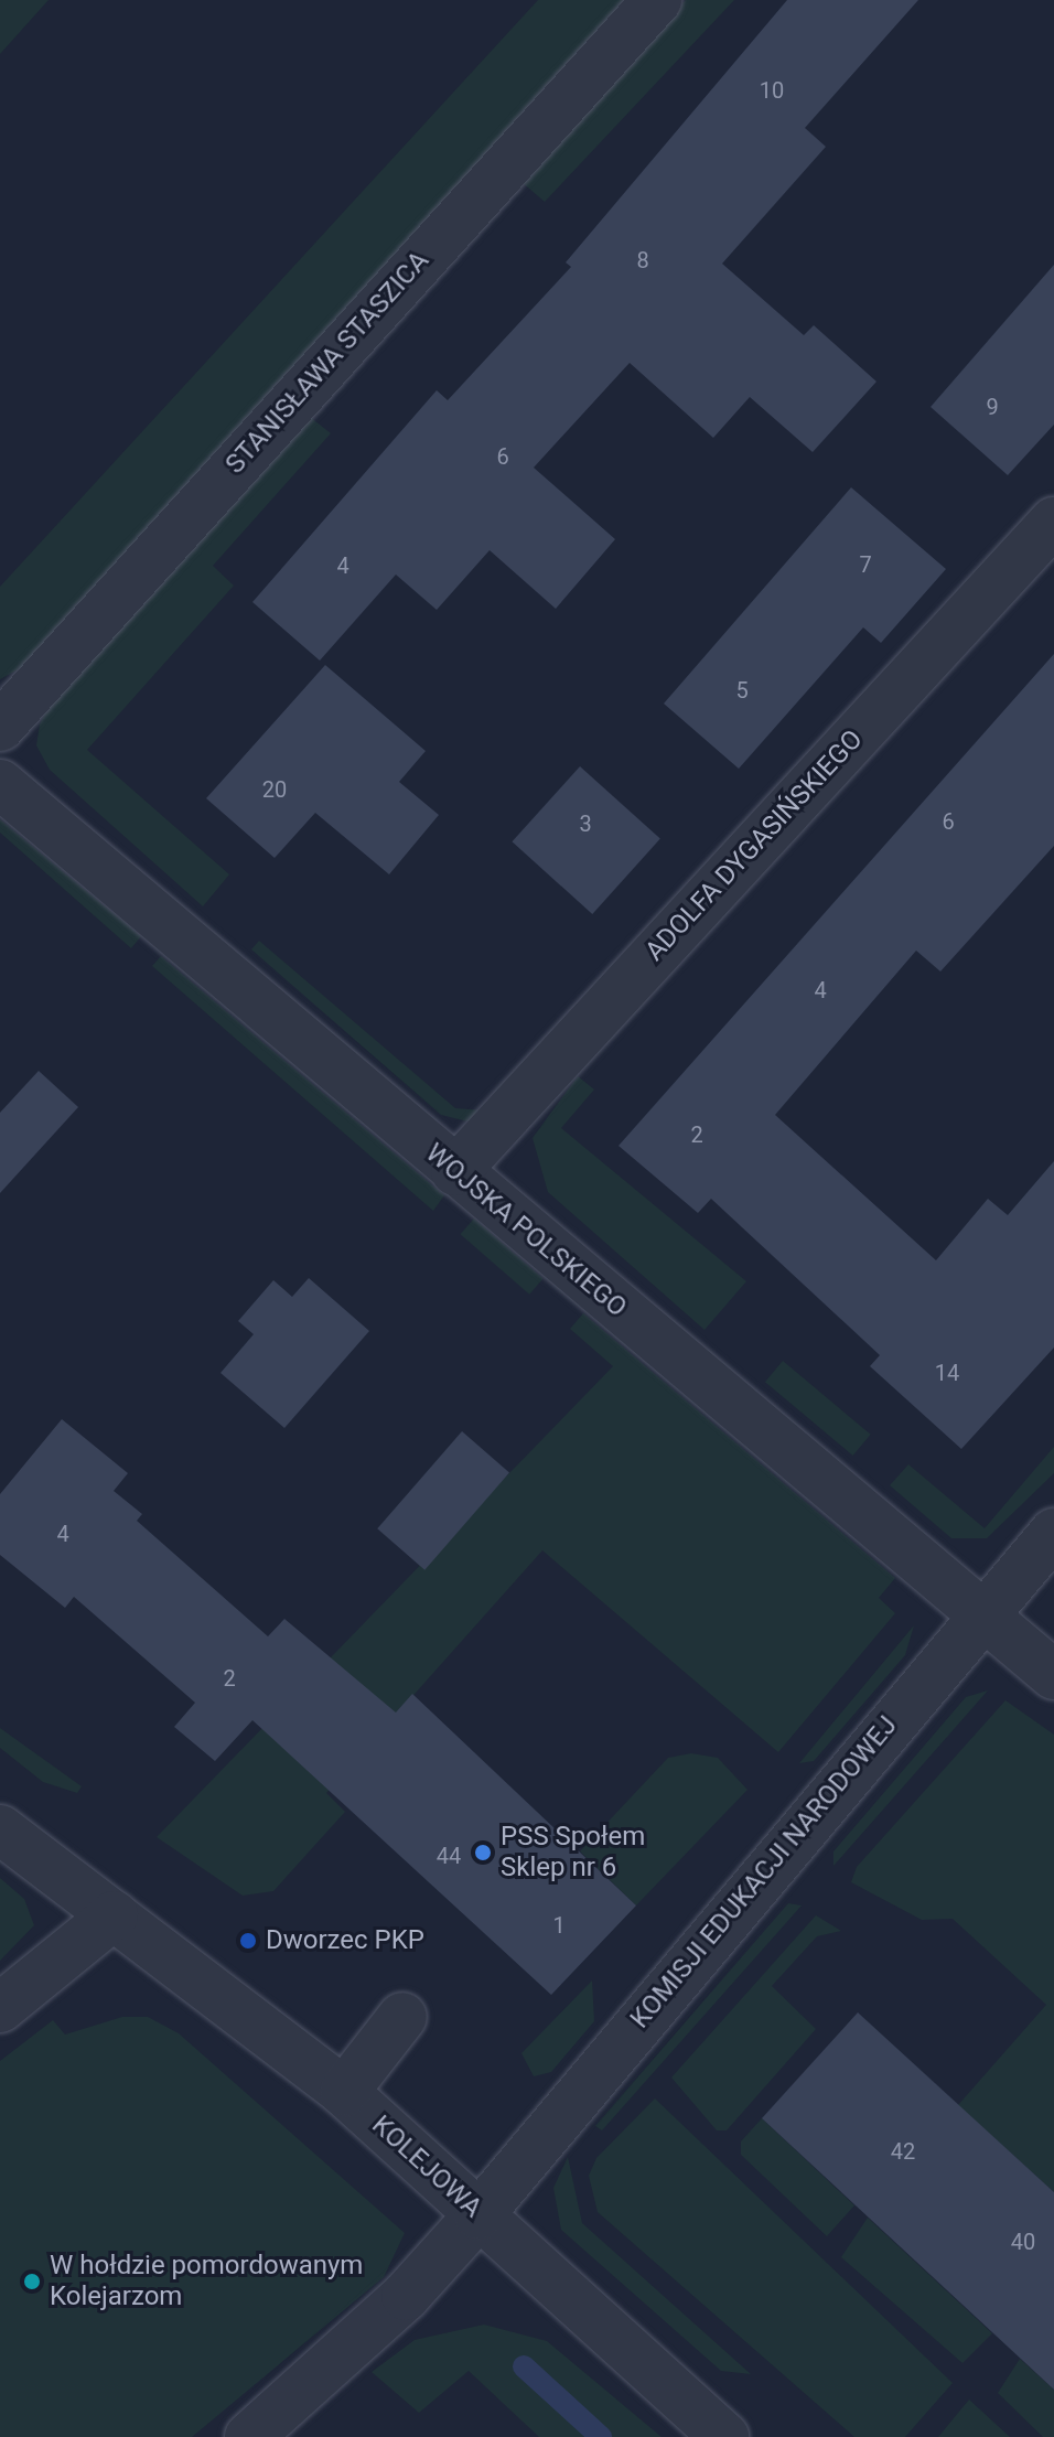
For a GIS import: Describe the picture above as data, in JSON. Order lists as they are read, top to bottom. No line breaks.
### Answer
{"streets":{"street":["STANISŁAWA STASZICA","ADOLFA DYGASIŃSKIEGO","WOJSKA POLSKIEGO","KOMISJI EDUKACJI NARODOWEJ","KOLEJOWA"]},"crossings":[["ADOLFA DYGASIŃSKIEGO","WOJSKA POLSKIEGO"],["WOJSKA POLSKIEGO","KOMISJI EDUKACJI NARODOWEJ"],["KOMISJI EDUKACJI NARODOWEJ","KOLEJOWA"]],"places":["PSS Społem Sklep nr 6","Dworzec PKP","W hołdzie pomordowanym Kolejarzom"],"house_numbers":["10","8","9","6","7","4","5","20","6","3","4","2","14","4","2","44","1","42","40"]}
